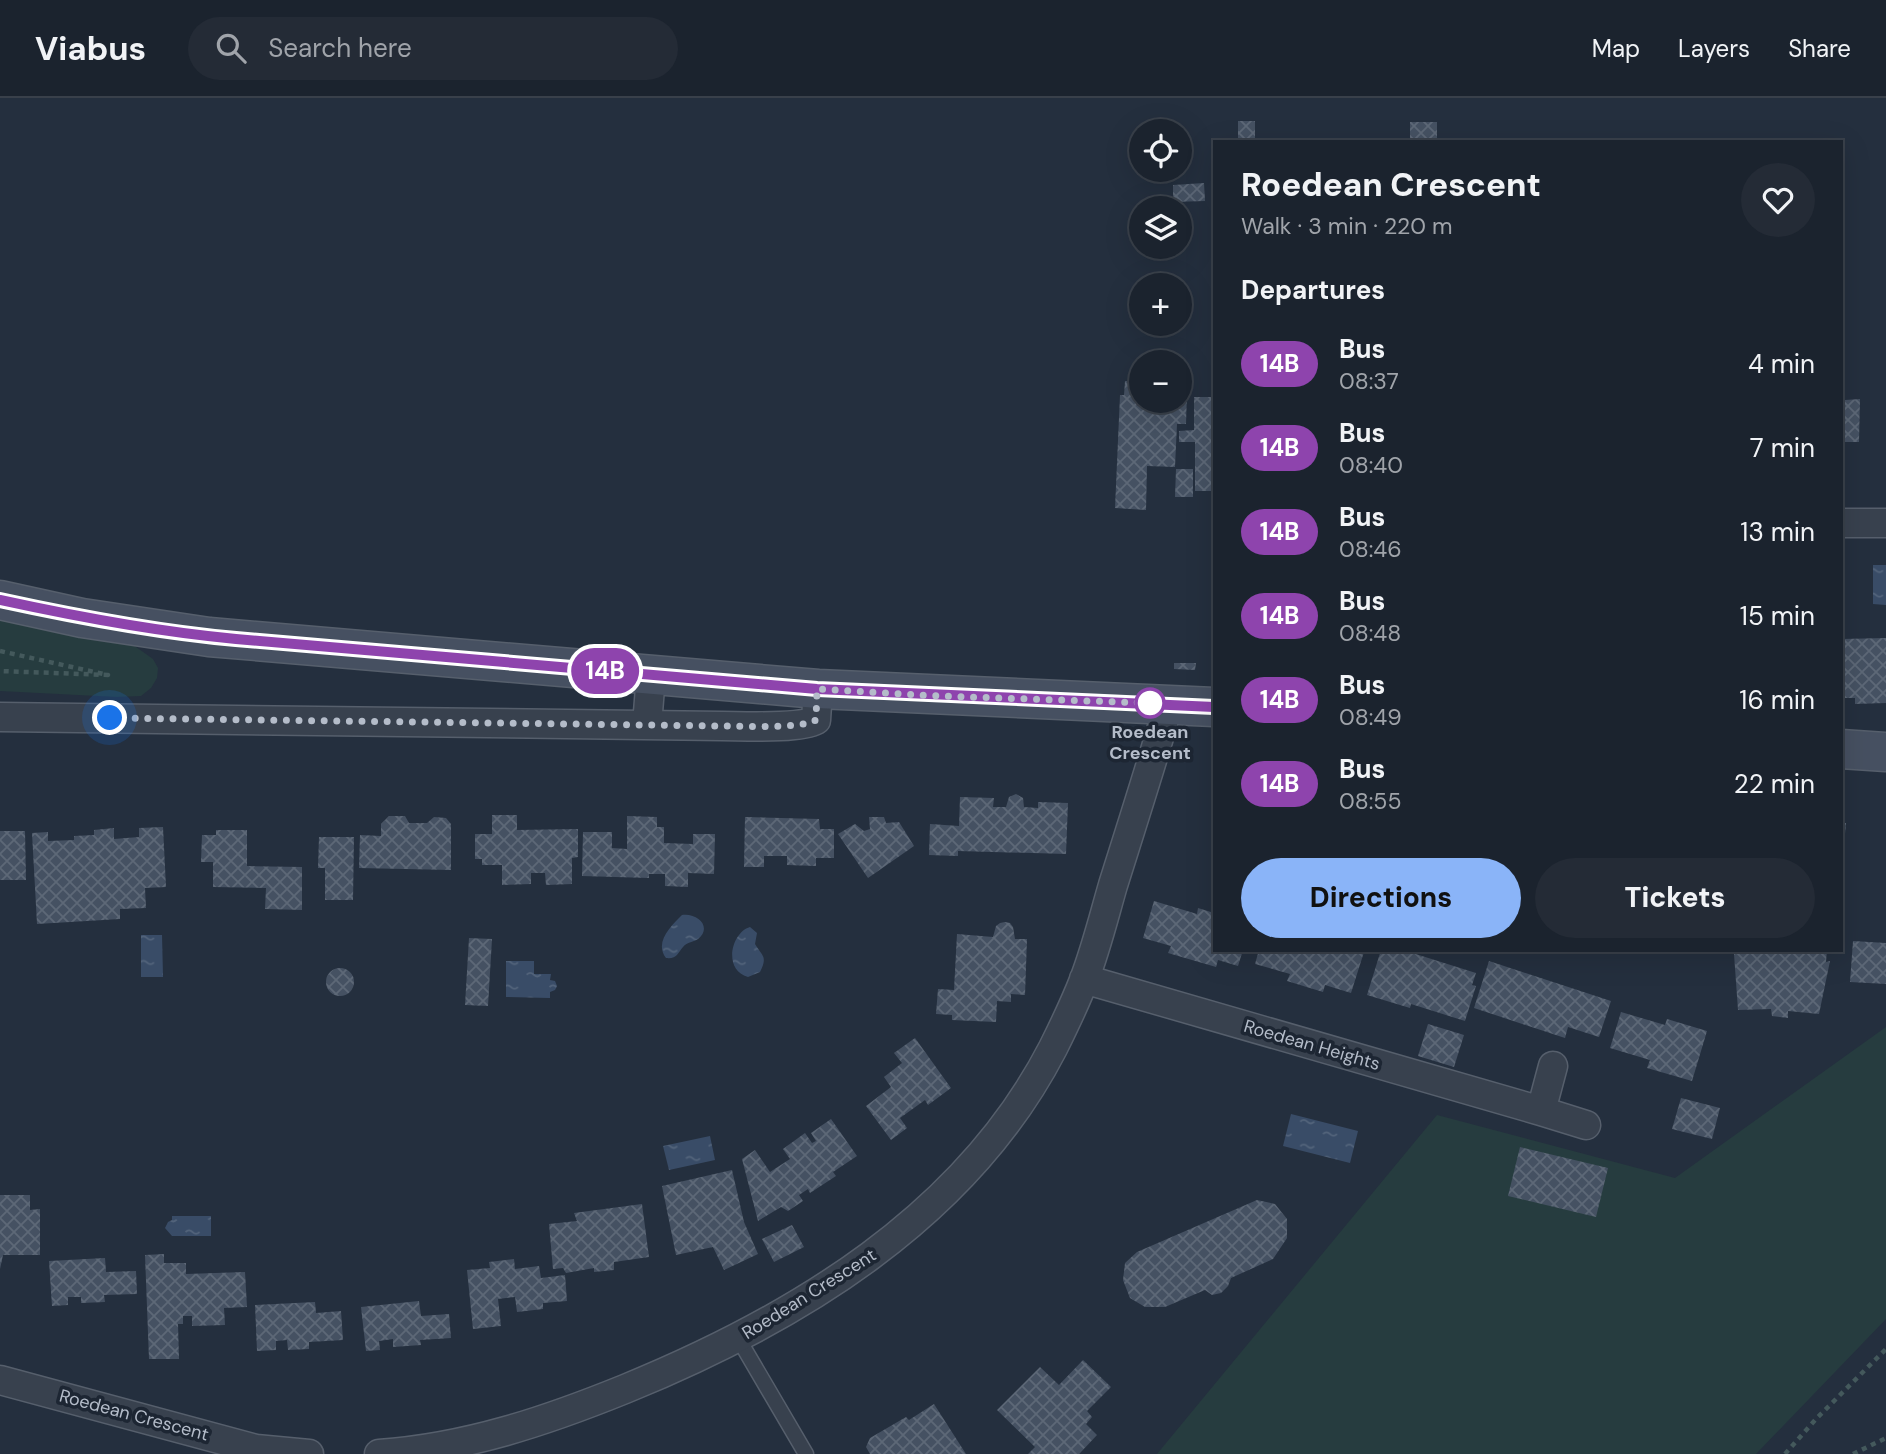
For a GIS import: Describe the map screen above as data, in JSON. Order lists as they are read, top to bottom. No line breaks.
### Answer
{"streets":{"street":["Roedean Heights","Roedean Crescent"]},"crossings":[["Roedean Heights","Roedean Crescent"]],"places":["Roedean Crescent"],"lines":["bus line 14B"],"page":{"header":"Viabus","search":"Search here","nav":["Map","Layers","Share"],"on_map":"14B","map_buttons":["+","−"],"heading":[["Roedean Crescent","Walk · 3 min · 220 m"],"Departures"],"list":[{"mark":"14B","name":"Bus","note":"08:37","value":"4 min"},{"mark":"14B","name":"Bus","note":"08:40","value":"7 min"},{"mark":"14B","name":"Bus","note":"08:46","value":"13 min"},{"mark":"14B","name":"Bus","note":"08:48","value":"15 min"},{"mark":"14B","name":"Bus","note":"08:49","value":"16 min"},{"mark":"14B","name":"Bus","note":"08:55","value":"22 min"}],"buttons":["Directions","Tickets"]}}
